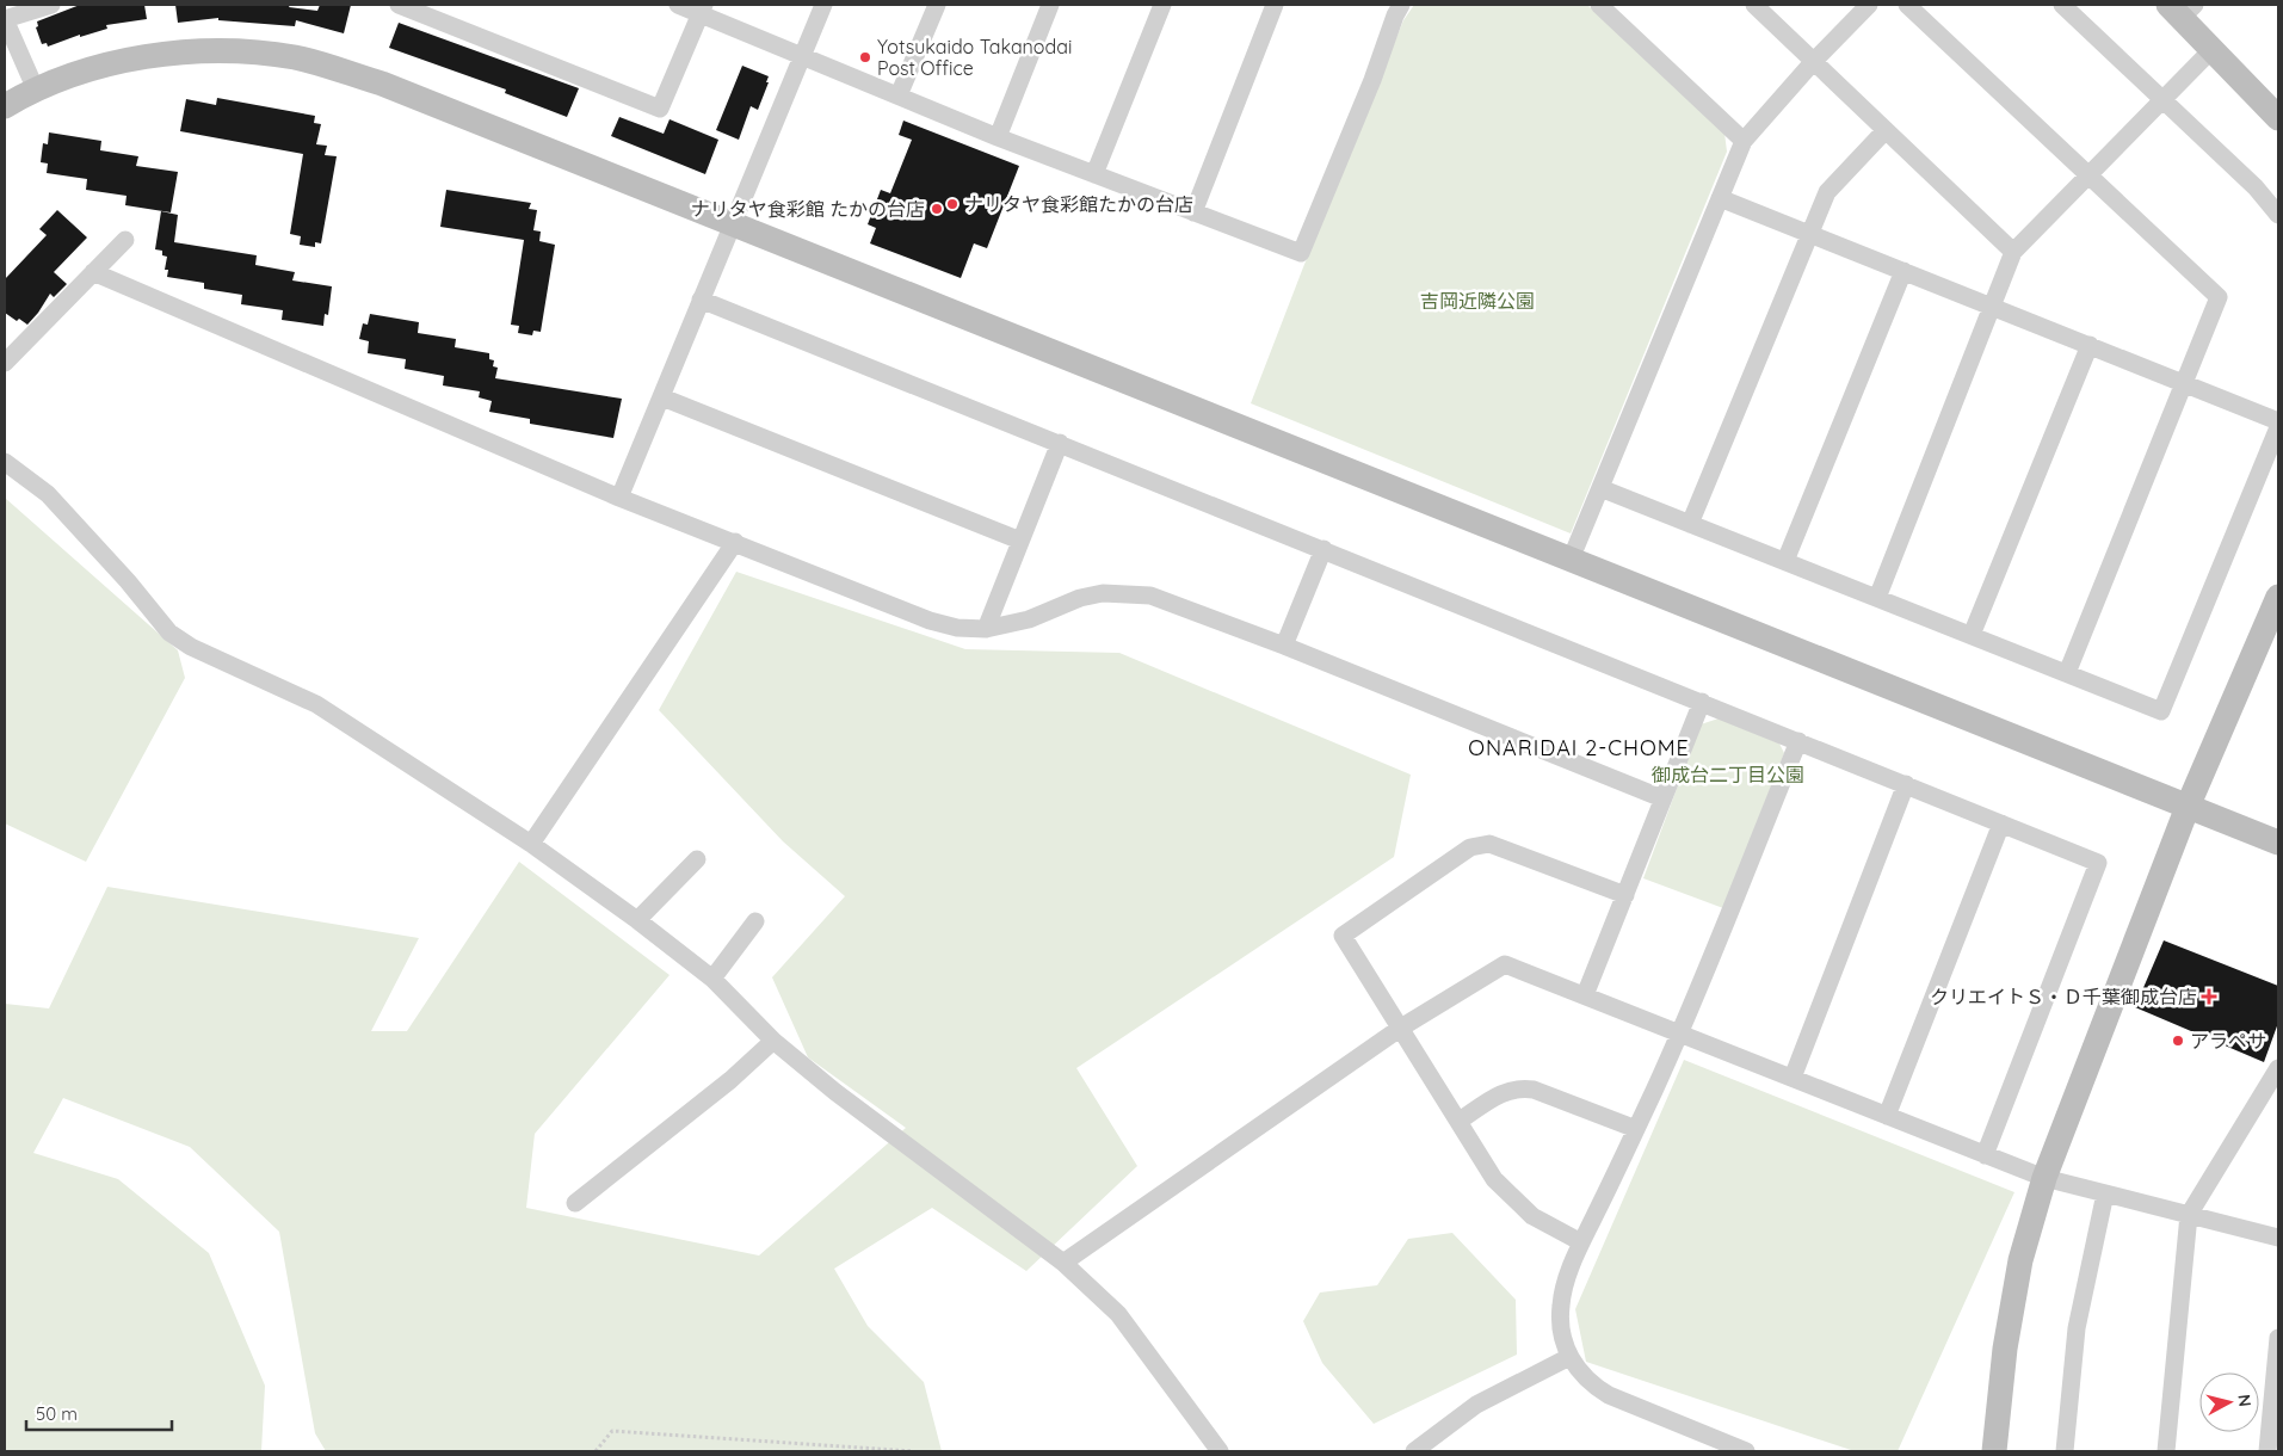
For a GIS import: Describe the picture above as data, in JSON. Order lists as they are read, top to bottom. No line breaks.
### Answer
{"districts":["ONARIDAI 2-CHOME"],"parks":["吉岡近隣公園","御成台二丁目公園"],"places":{"other":["Yotsukaido Takanodai Post Office","ナリタヤ食彩館たかの台店","ナリタヤ食彩館 たかの台店","アラペサ"],"health":["クリエイトＳ・Ｄ千葉御成台店"]},"scale_bar":"50 m","north":"right"}
